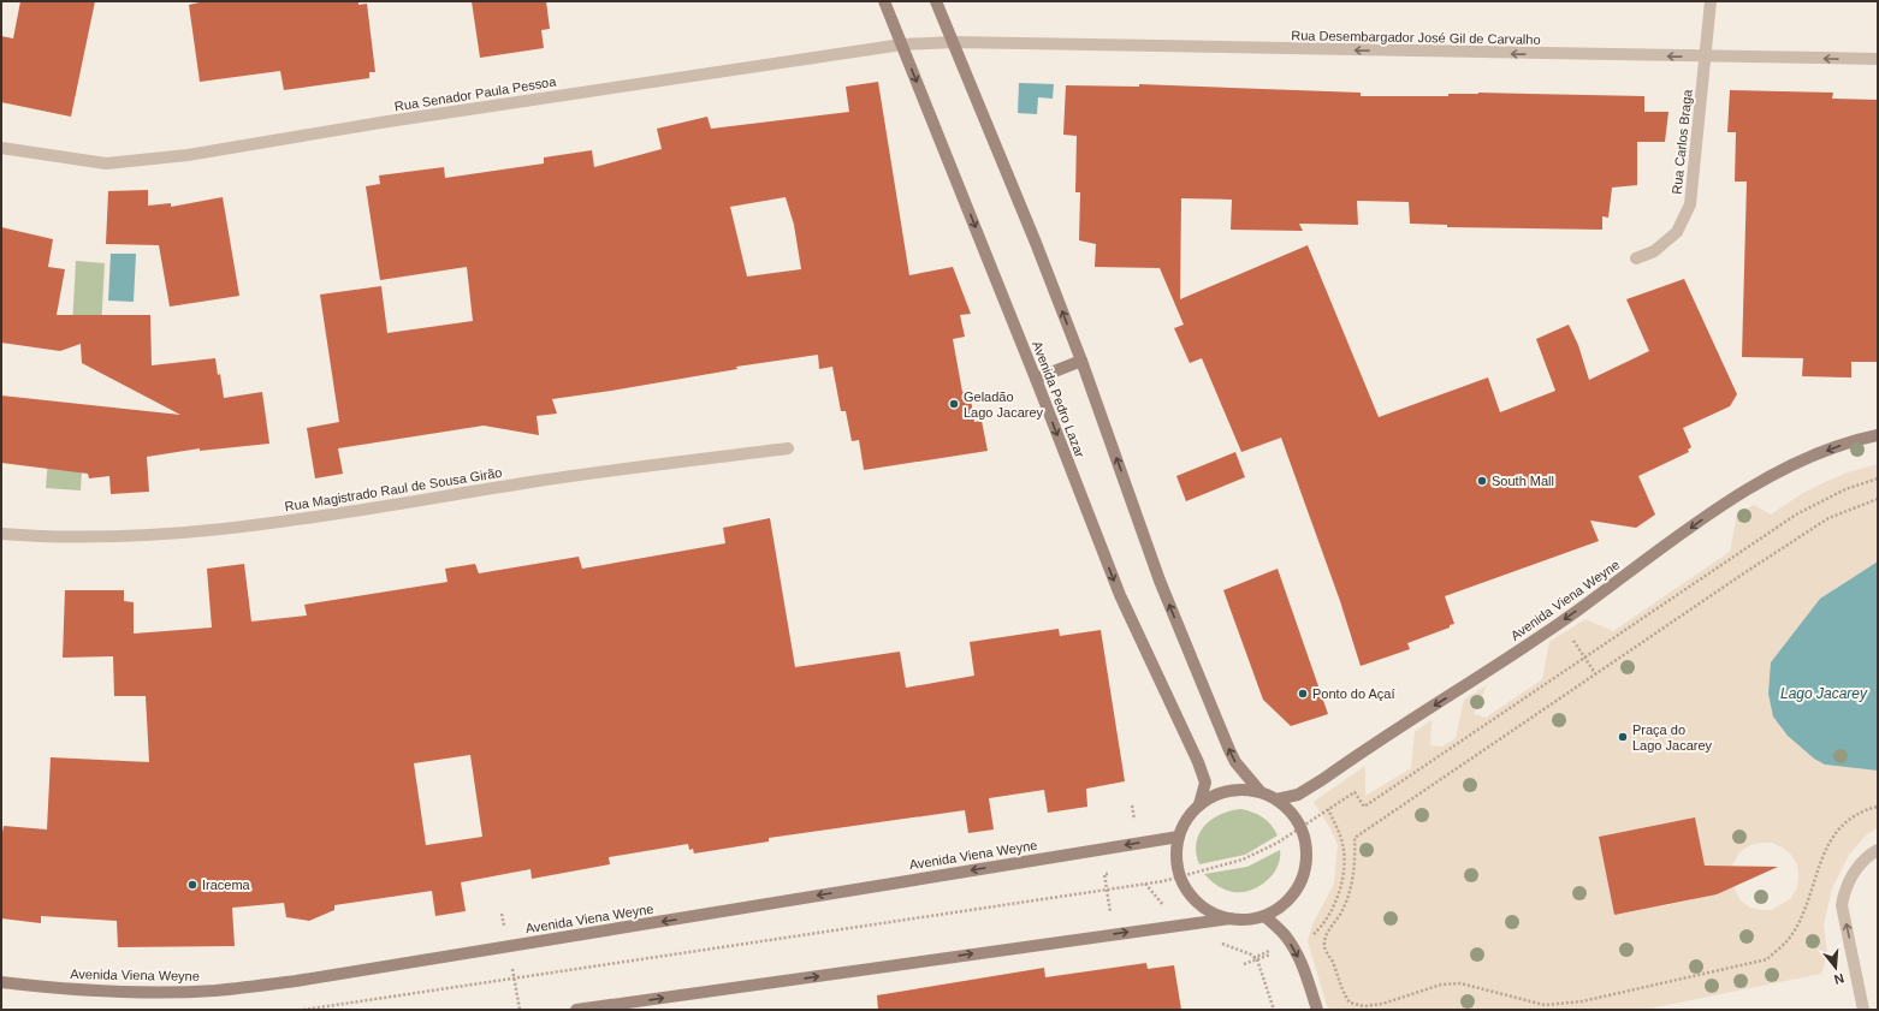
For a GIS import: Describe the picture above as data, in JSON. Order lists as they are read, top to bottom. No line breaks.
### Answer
{"streets":{"street":["Rua Desembargador José Gil de Carvalho","Rua Senador Paula Pessoa","Rua Carlos Braga","Avenida Pedro Lazar","Rua Magistrado Raul de Sousa Girão","Avenida Viena Weyne"]},"crossings":[["Rua Desembargador José Gil de Carvalho","Rua Senador Paula Pessoa"],["Rua Desembargador José Gil de Carvalho","Rua Carlos Braga"],["Rua Senador Paula Pessoa","Avenida Pedro Lazar"]],"one_way":["Rua Desembargador José Gil de Carvalho"],"water":["Lago Jacarey"],"places":["Geladão Lago Jacarey","South Mall","Ponto do Açaí","Praça do Lago Jacarey","Iracema"],"north":"bottom"}
